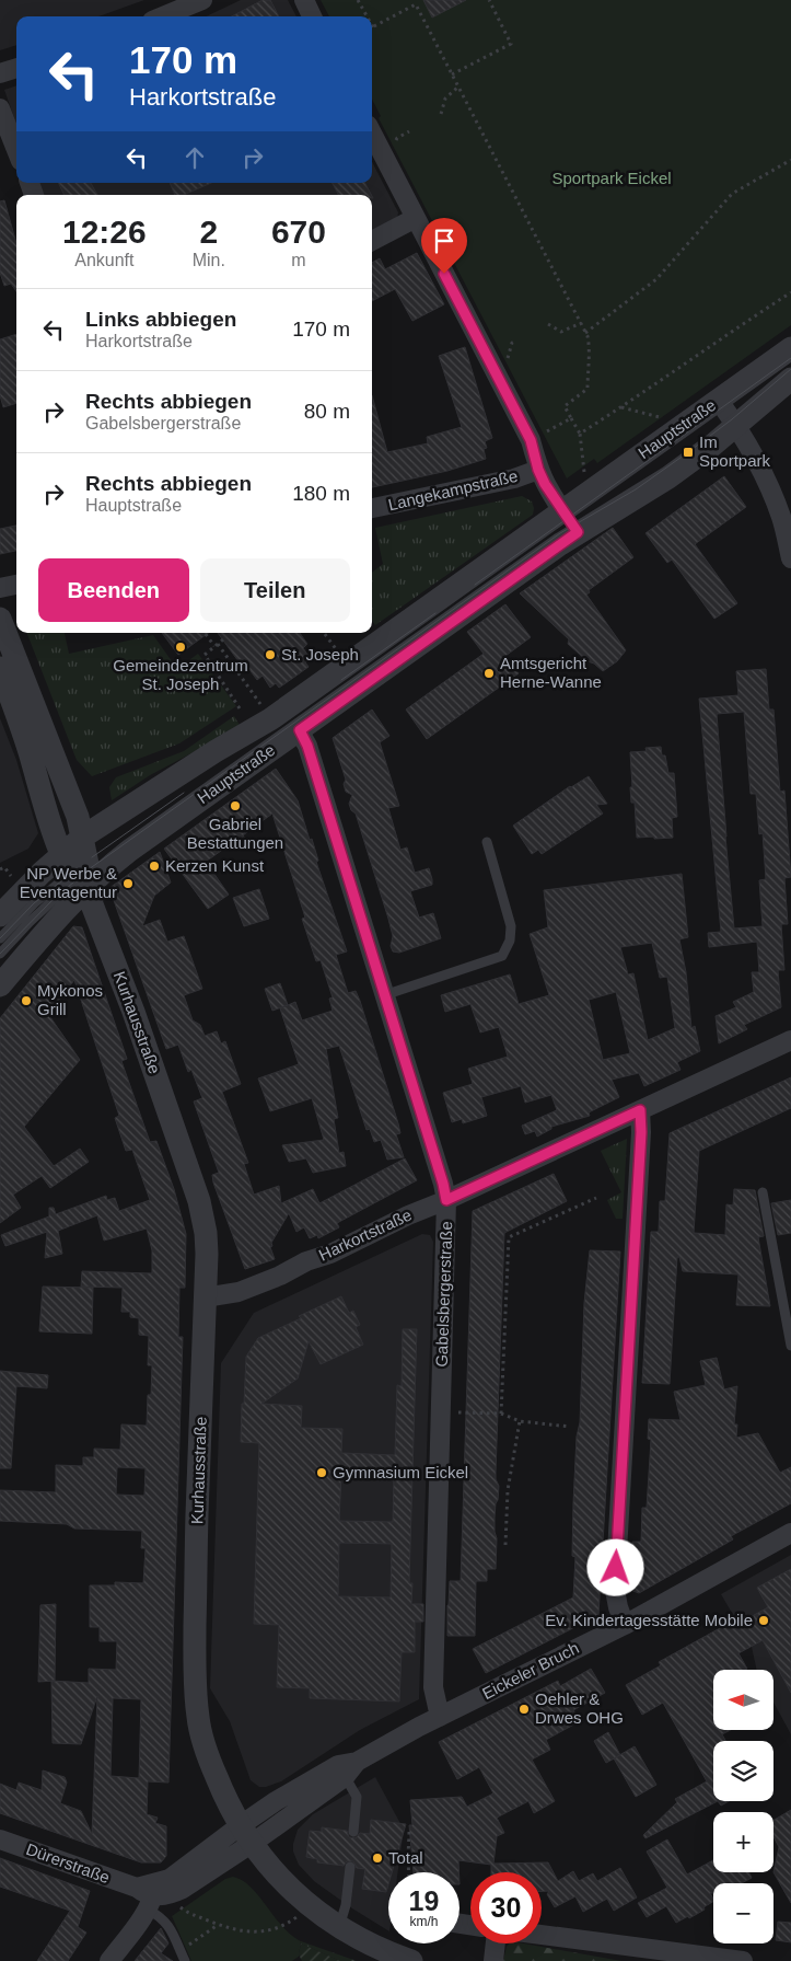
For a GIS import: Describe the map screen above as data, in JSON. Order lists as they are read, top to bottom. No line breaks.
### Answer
{"streets":{"street":["Hauptstraße","Langekampstraße","Kurhausstraße","Harkortstraße","Gabelsbergerstraße","Eickeler Bruch","Dürerstraße"]},"crossings":[["Hauptstraße","Kurhausstraße"],["Hauptstraße","Gabelsbergerstraße"],["Kurhausstraße","Harkortstraße"],["Kurhausstraße","Eickeler Bruch"],["Harkortstraße","Gabelsbergerstraße"],["Gabelsbergerstraße","Eickeler Bruch"],["Eickeler Bruch","Dürerstraße"]],"parks":["Sportpark Eickel"],"places":{"transit":["Im Sportpark"],"other":["Gemeindezentrum St. Joseph","St. Joseph","Amtsgericht Herne-Wanne","Gabriel Bestattungen","Kerzen Kunst","NP Werbe & Eventagentur","Mykonos Grill","Gymnasium Eickel","Ev. Kindertagesstätte Mobile","Oehler & Drwes OHG","Total"]},"north":"left","page":{"turn":["170 m","Harkortstraße"],"eta":["12:26","Ankunft","2","Min.","670","m"],"list":[{"name":"Links abbiegen","note":"Harkortstraße","value":"170 m"},{"name":"Rechts abbiegen","note":"Gabelsbergerstraße","value":"80 m"},{"name":"Rechts abbiegen","note":"Hauptstraße","value":"180 m"}],"buttons":["Beenden","Teilen"],"map_buttons":["+","−"],"speed":"19 km/h","limit":"30"}}
